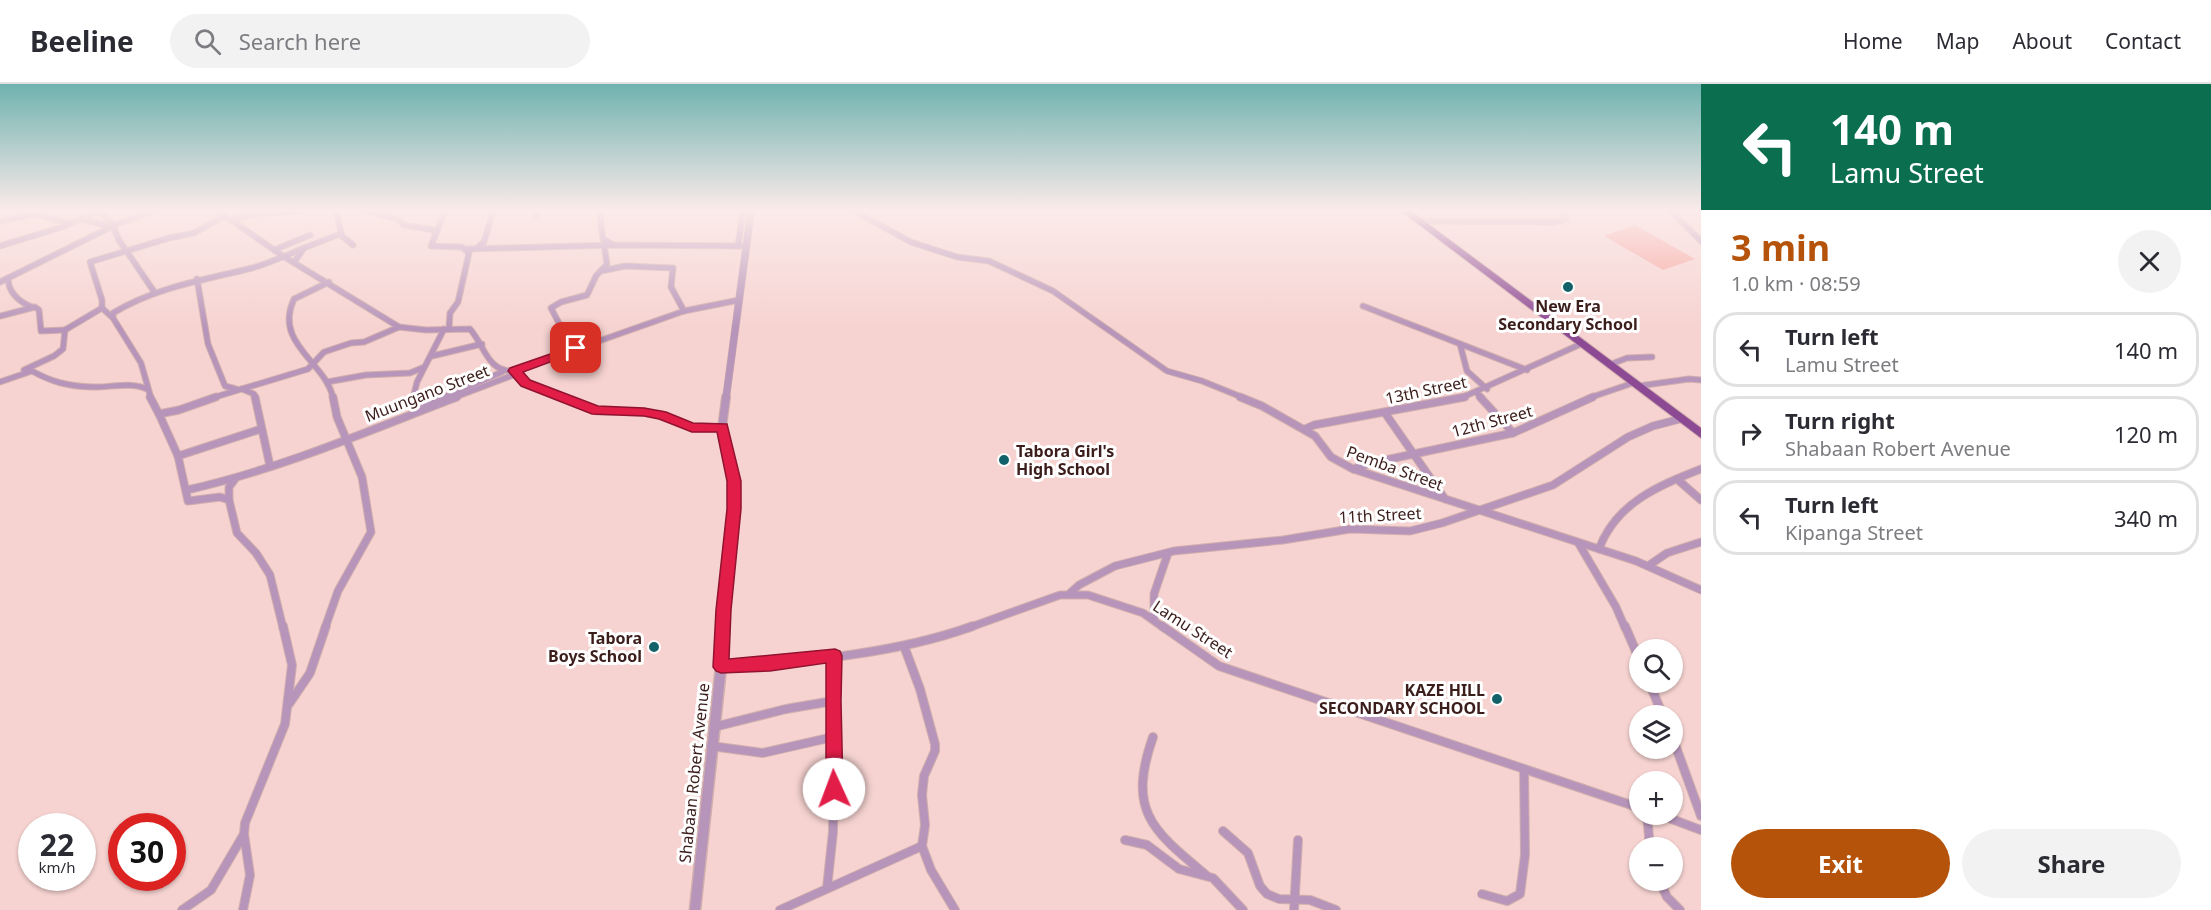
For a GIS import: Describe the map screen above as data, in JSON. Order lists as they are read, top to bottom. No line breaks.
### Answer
{"streets":{"street":["13th Street","Muungano Street","12th Street","Pemba Street","11th Street","Lamu Street","Shabaan Robert Avenue"]},"crossings":[["13th Street","Pemba Street"],["12th Street","Pemba Street"],["Pemba Street","11th Street"],["11th Street","Lamu Street"],["Lamu Street","Shabaan Robert Avenue"]],"places":["New Era Secondary School","Tabora Girl's High School","Tabora Boys School","KAZE HILL SECONDARY SCHOOL"],"page":{"header":"Beeline","search":"Search here","nav":["Home","Map","About","Contact"],"turn":["140 m","Lamu Street"],"heading":["3 min","1.0 km · 08:59"],"list":[{"name":"Turn left","note":"Lamu Street","value":"140 m"},{"name":"Turn right","note":"Shabaan Robert Avenue","value":"120 m"},{"name":"Turn left","note":"Kipanga Street","value":"340 m"}],"map_buttons":["+","−"],"speed":"22 km/h","limit":"30","buttons":["Exit","Share"]}}
